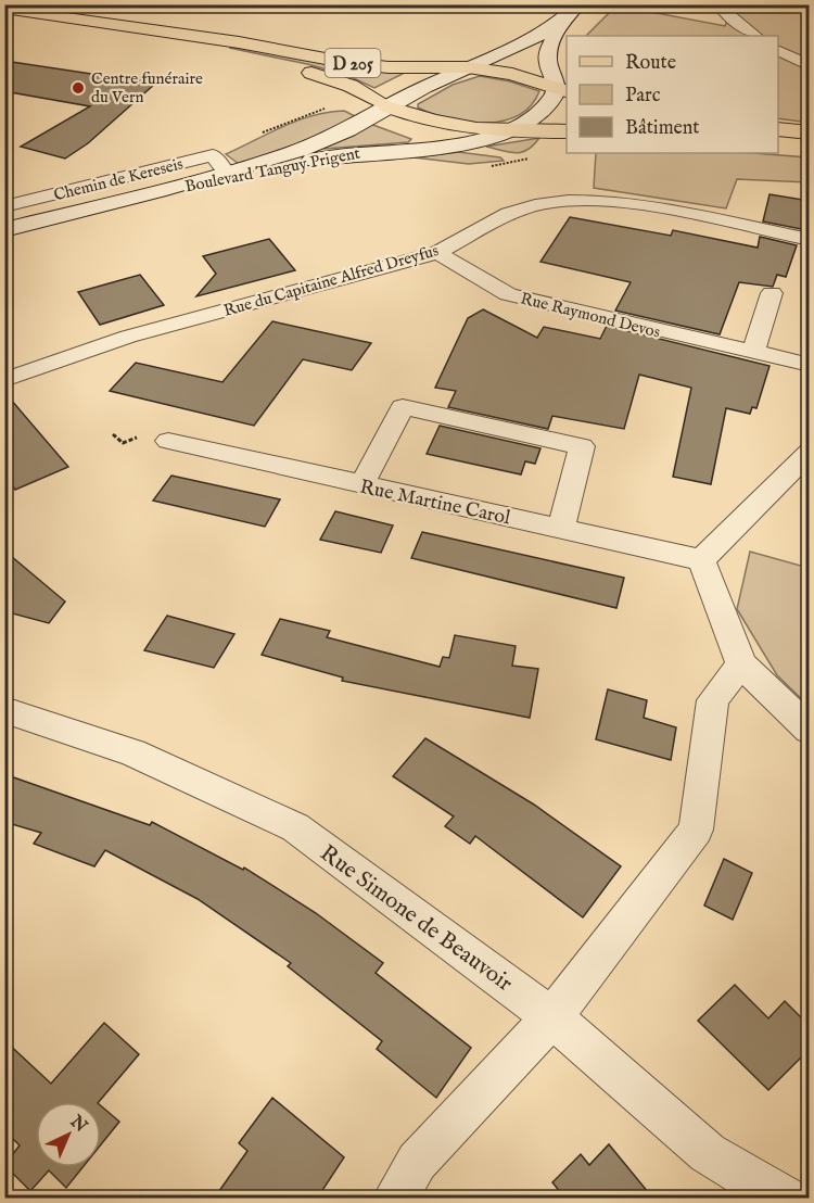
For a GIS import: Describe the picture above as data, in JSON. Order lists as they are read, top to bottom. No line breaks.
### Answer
{"streets":{"main road":["D 205","Boulevard Tanguy Prigent"],"street":["Chemin de Kereseis","Rue du Capitaine Alfred Dreyfus","Rue Raymond Devos","Rue Martine Carol","Rue Simone de Beauvoir"]},"crossings":[["D 205","Boulevard Tanguy Prigent"],["Boulevard Tanguy Prigent","Chemin de Kereseis"],["Rue du Capitaine Alfred Dreyfus","Rue Raymond Devos"]],"places":["Centre funéraire du Vern"],"legend":["Route","Parc","Bâtiment"],"north":"top right"}
